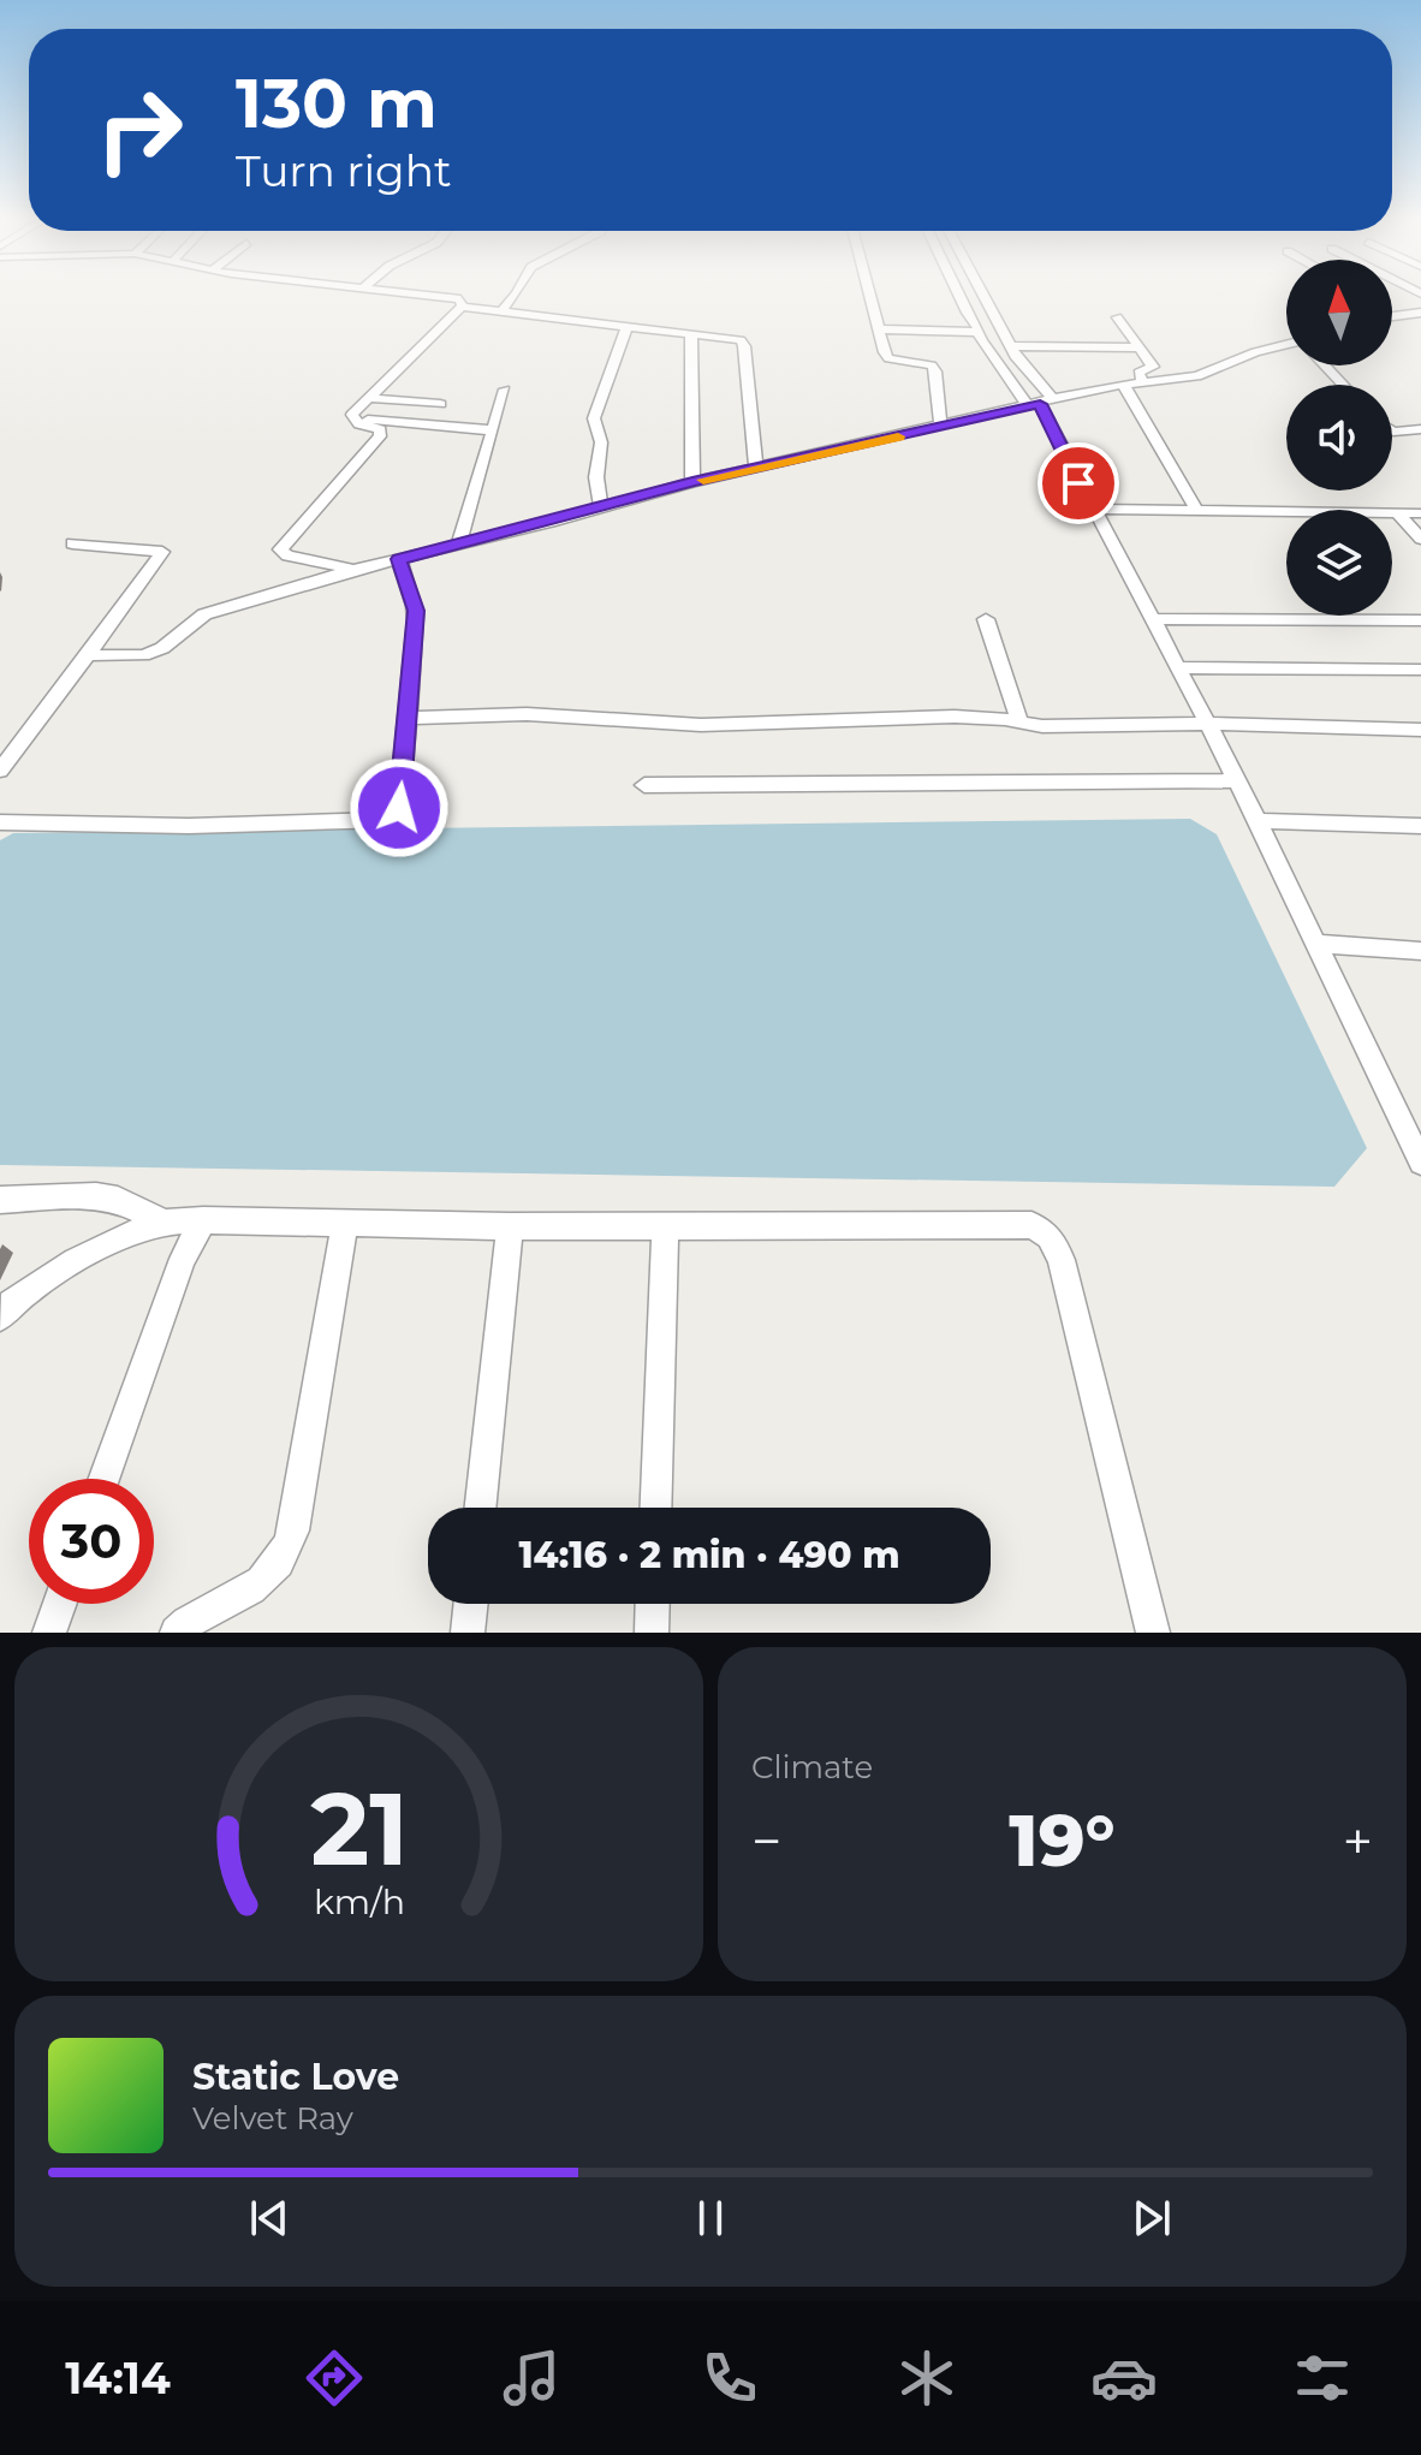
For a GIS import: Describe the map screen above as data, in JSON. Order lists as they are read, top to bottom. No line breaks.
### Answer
{"north":"top","page":{"turn":["130 m","Turn right"],"limit":"30","trip":"14:16 · 2 min · 490 m","tile":"Climate","heat":["−","19°","+"],"song":["Static Love","Velvet Ray"],"tabs":"14:14","gauge":["21","km/h"]}}
